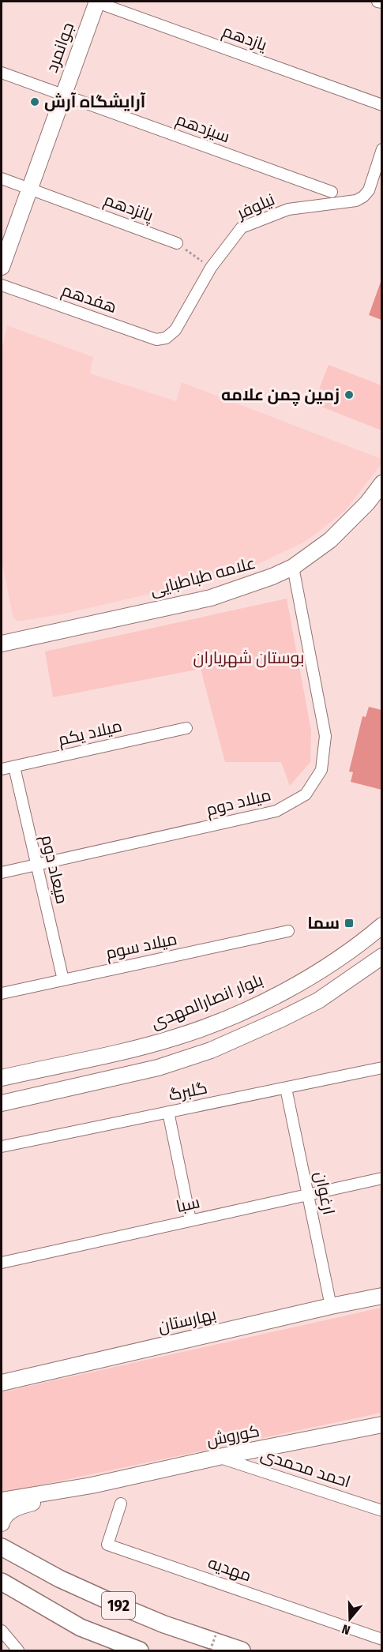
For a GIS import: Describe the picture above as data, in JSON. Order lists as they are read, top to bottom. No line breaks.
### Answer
{"streets":{"main road":["192"],"street":["یازدهم","جوانمرد","سیزدهم","نیلوفر","پانزدهم","هفدهم","علامه طباطبایی","میلاد یکم","میلاد دوم","میعاد دوم","میلاد سوم","بلوار انصارالمهدی","گلبرگ","ارغوان","سبا","بهارستان","کوروش","احمد محمدی","مهدیه"]},"crossings":[["یازدهم","جوانمرد"],["جوانمرد","سیزدهم"],["جوانمرد","پانزدهم"],["نیلوفر","هفدهم"],["علامه طباطبایی","میلاد دوم"],["میلاد یکم","میعاد دوم"],["میلاد دوم","میعاد دوم"],["میعاد دوم","میلاد سوم"],["گلبرگ","ارغوان"],["ارغوان","سبا"],["ارغوان","بهارستان"],["کوروش","احمد محمدی"]],"parks":["بوستان شهریاران"],"places":{"other":["آرایشگاه آرش","زمین چمن علامه"],"transit":["سما"]},"north":"bottom"}
